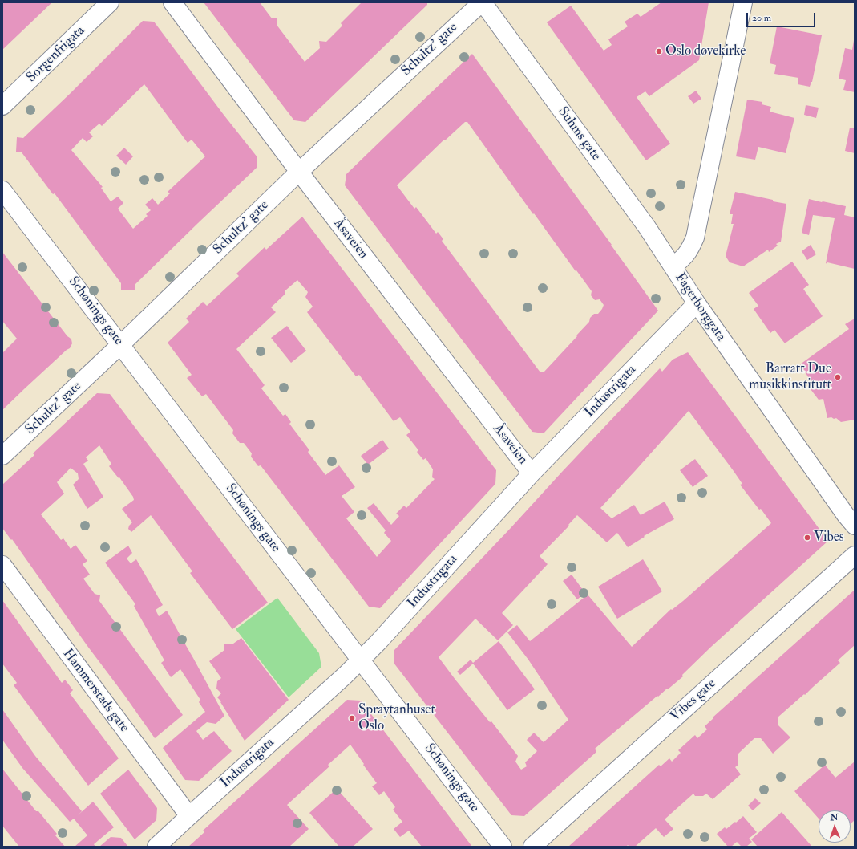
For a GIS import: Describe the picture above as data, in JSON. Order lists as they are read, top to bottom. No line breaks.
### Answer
{"streets":{"street":["Schultz’ gate","Sorgenfrigata","Suhms gate","Åsaveien","Fagerborggata","Schønings gate","Industrigata","Hammerstads gate","Vibes gate"]},"crossings":[["Schultz’ gate","Suhms gate"],["Schultz’ gate","Åsaveien"],["Schultz’ gate","Schønings gate"],["Suhms gate","Fagerborggata"],["Åsaveien","Industrigata"],["Fagerborggata","Industrigata"],["Schønings gate","Industrigata"],["Industrigata","Hammerstads gate"]],"places":["Oslo døvekirke","Barratt Due musikkinstitutt","Vibes","Spraytanhuset Oslo"],"scale_bar":"20 m","north":"top"}
